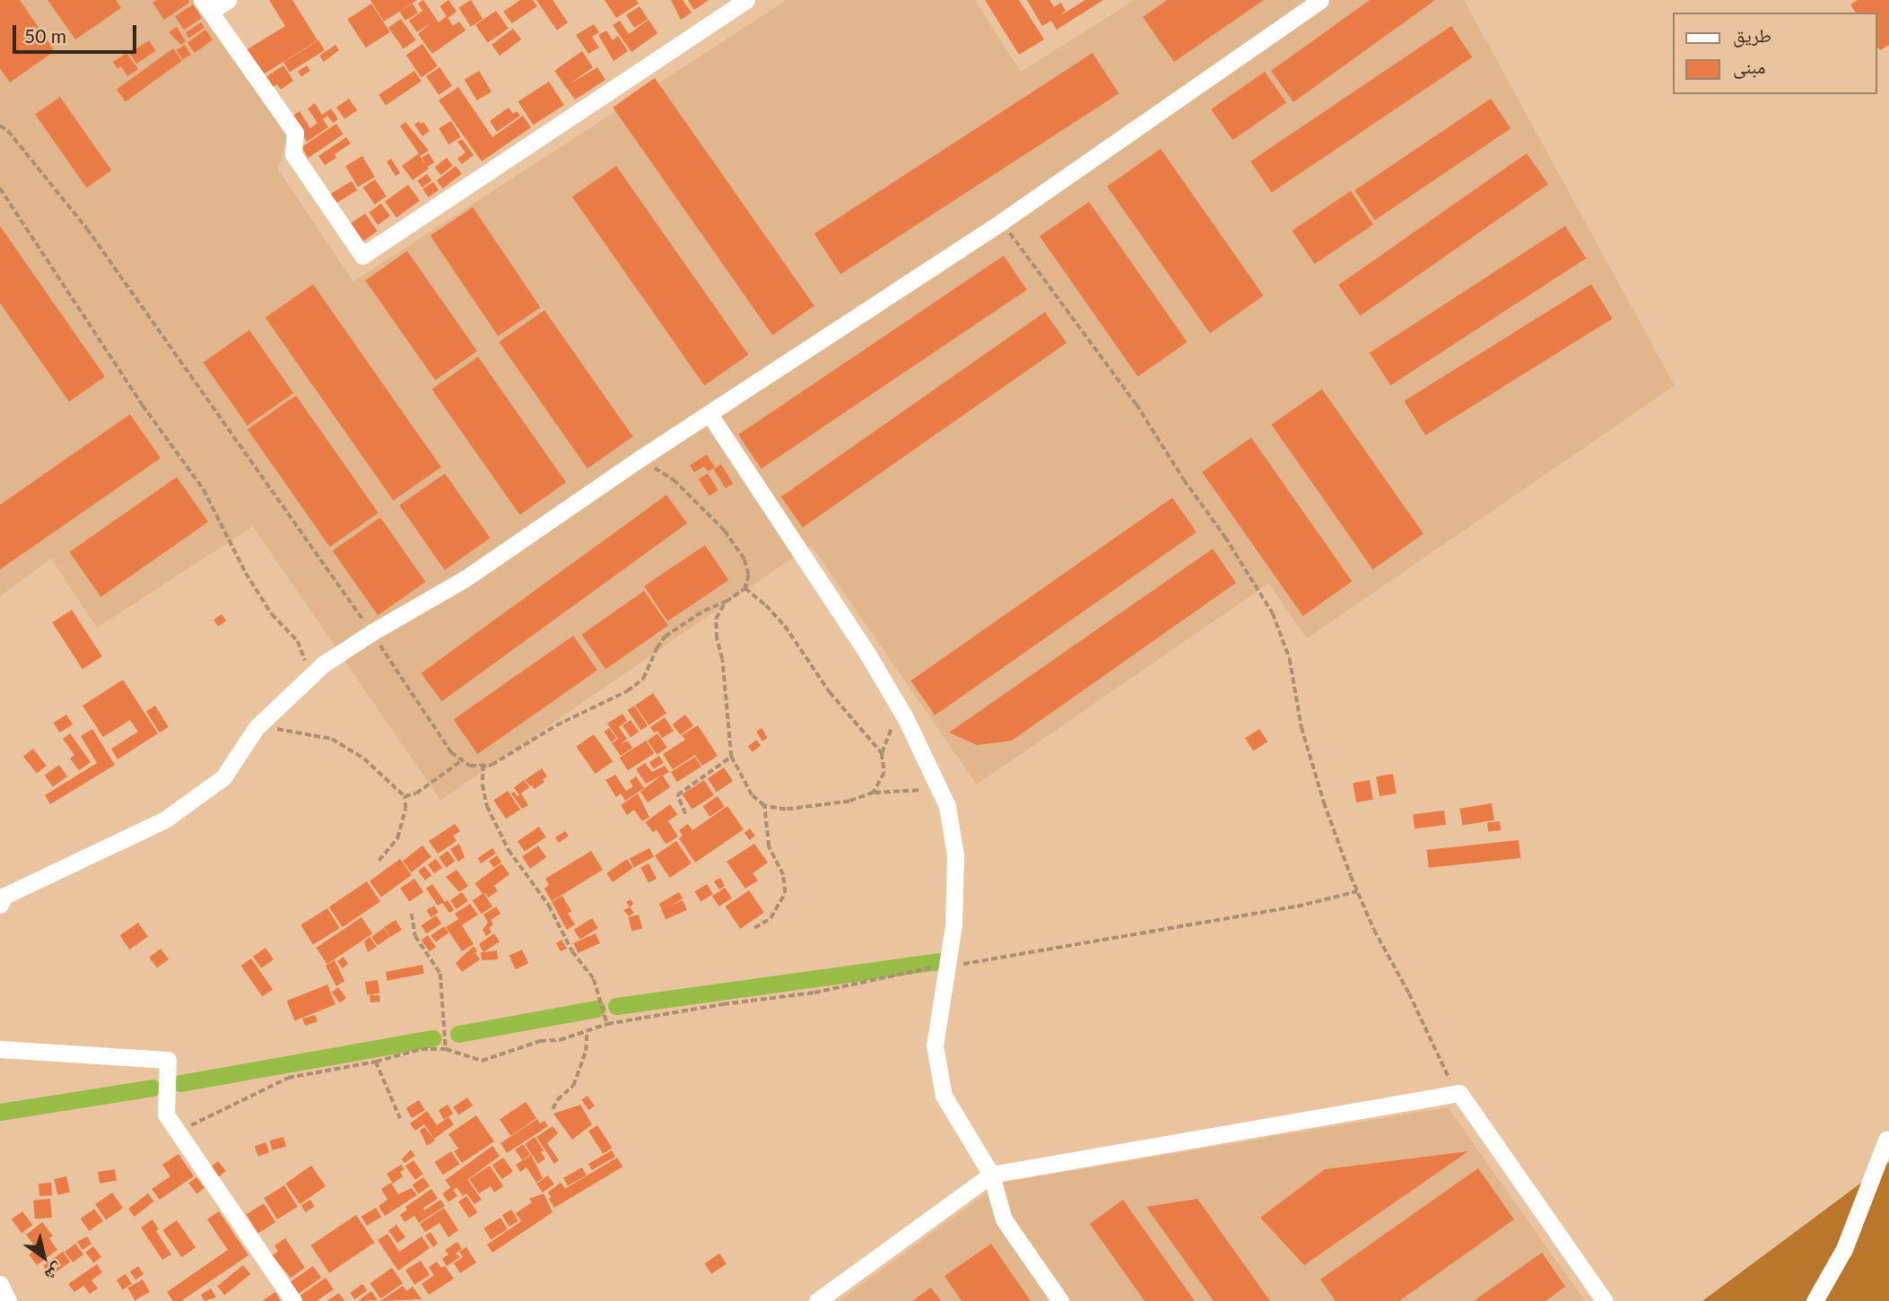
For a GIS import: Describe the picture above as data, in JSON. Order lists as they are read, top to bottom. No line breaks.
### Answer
{"legend":["طريق","مبنى"],"scale_bar":"50 m","north":"bottom right"}
